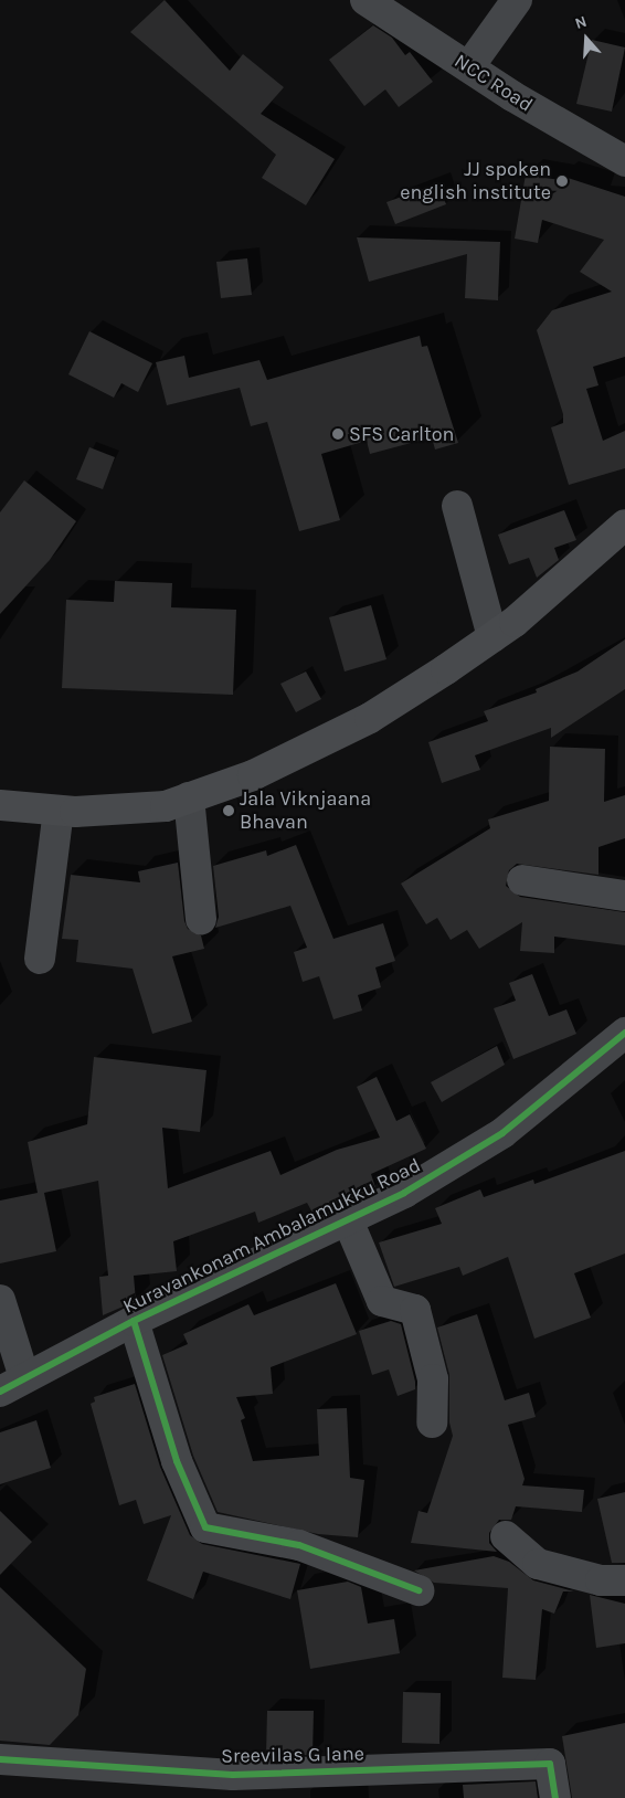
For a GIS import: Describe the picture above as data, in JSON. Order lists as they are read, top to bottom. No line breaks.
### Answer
{"streets":{"street":["NCC Road","Kuravankonam Ambalamukku Road","Sreevilas G lane"]},"places":["JJ spoken english institute","SFS Carlton","Jala Viknjaana Bhavan"],"north":"top"}
